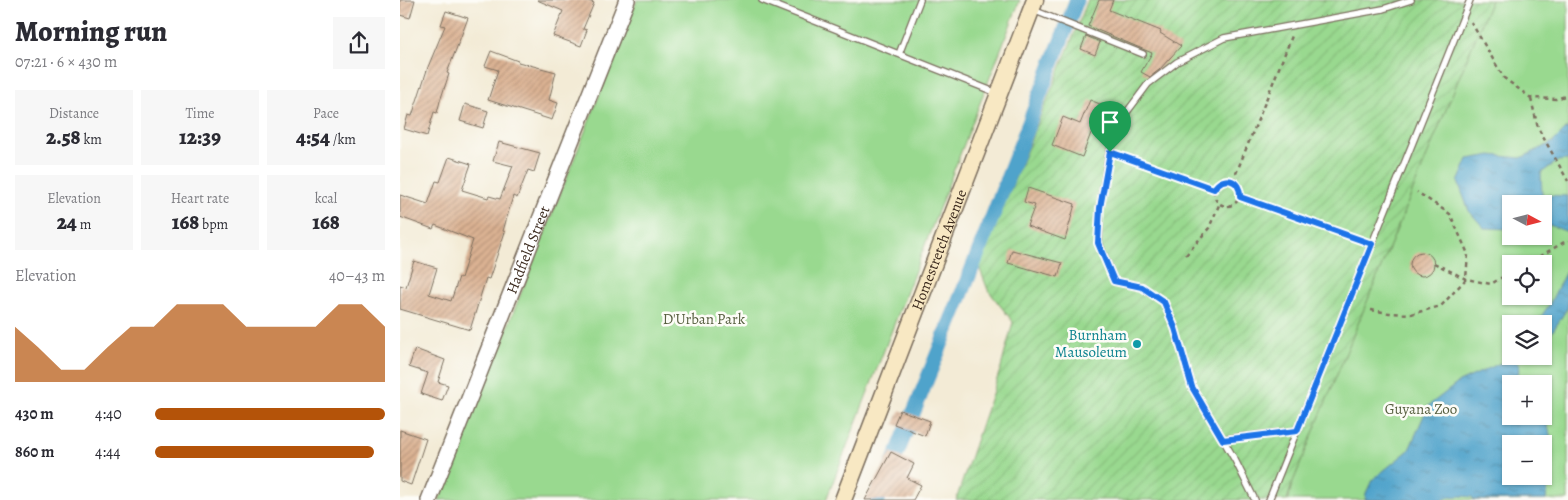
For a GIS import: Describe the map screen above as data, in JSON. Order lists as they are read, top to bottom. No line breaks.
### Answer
{"streets":{"main road":["Homestretch Avenue"],"street":["Hadfield Street"]},"parks":["D'Urban Park","Guyana Zoo"],"places":["Burnham Mausoleum"],"north":"right","page":{"heading":["Morning run","07:21 · 6 × 430 m"],"stats":[["Distance","2.58 km"],["Time","12:39"],["Pace","4:54 /km"],["Elevation","24 m"],["Heart rate","168 bpm"],["kcal","168"]],"map_buttons":["+","−"],"chart":["Elevation","40–43 m"],"list":[{"name":"430 m","note":"4:40"},{"name":"860 m","note":"4:44"}]}}
